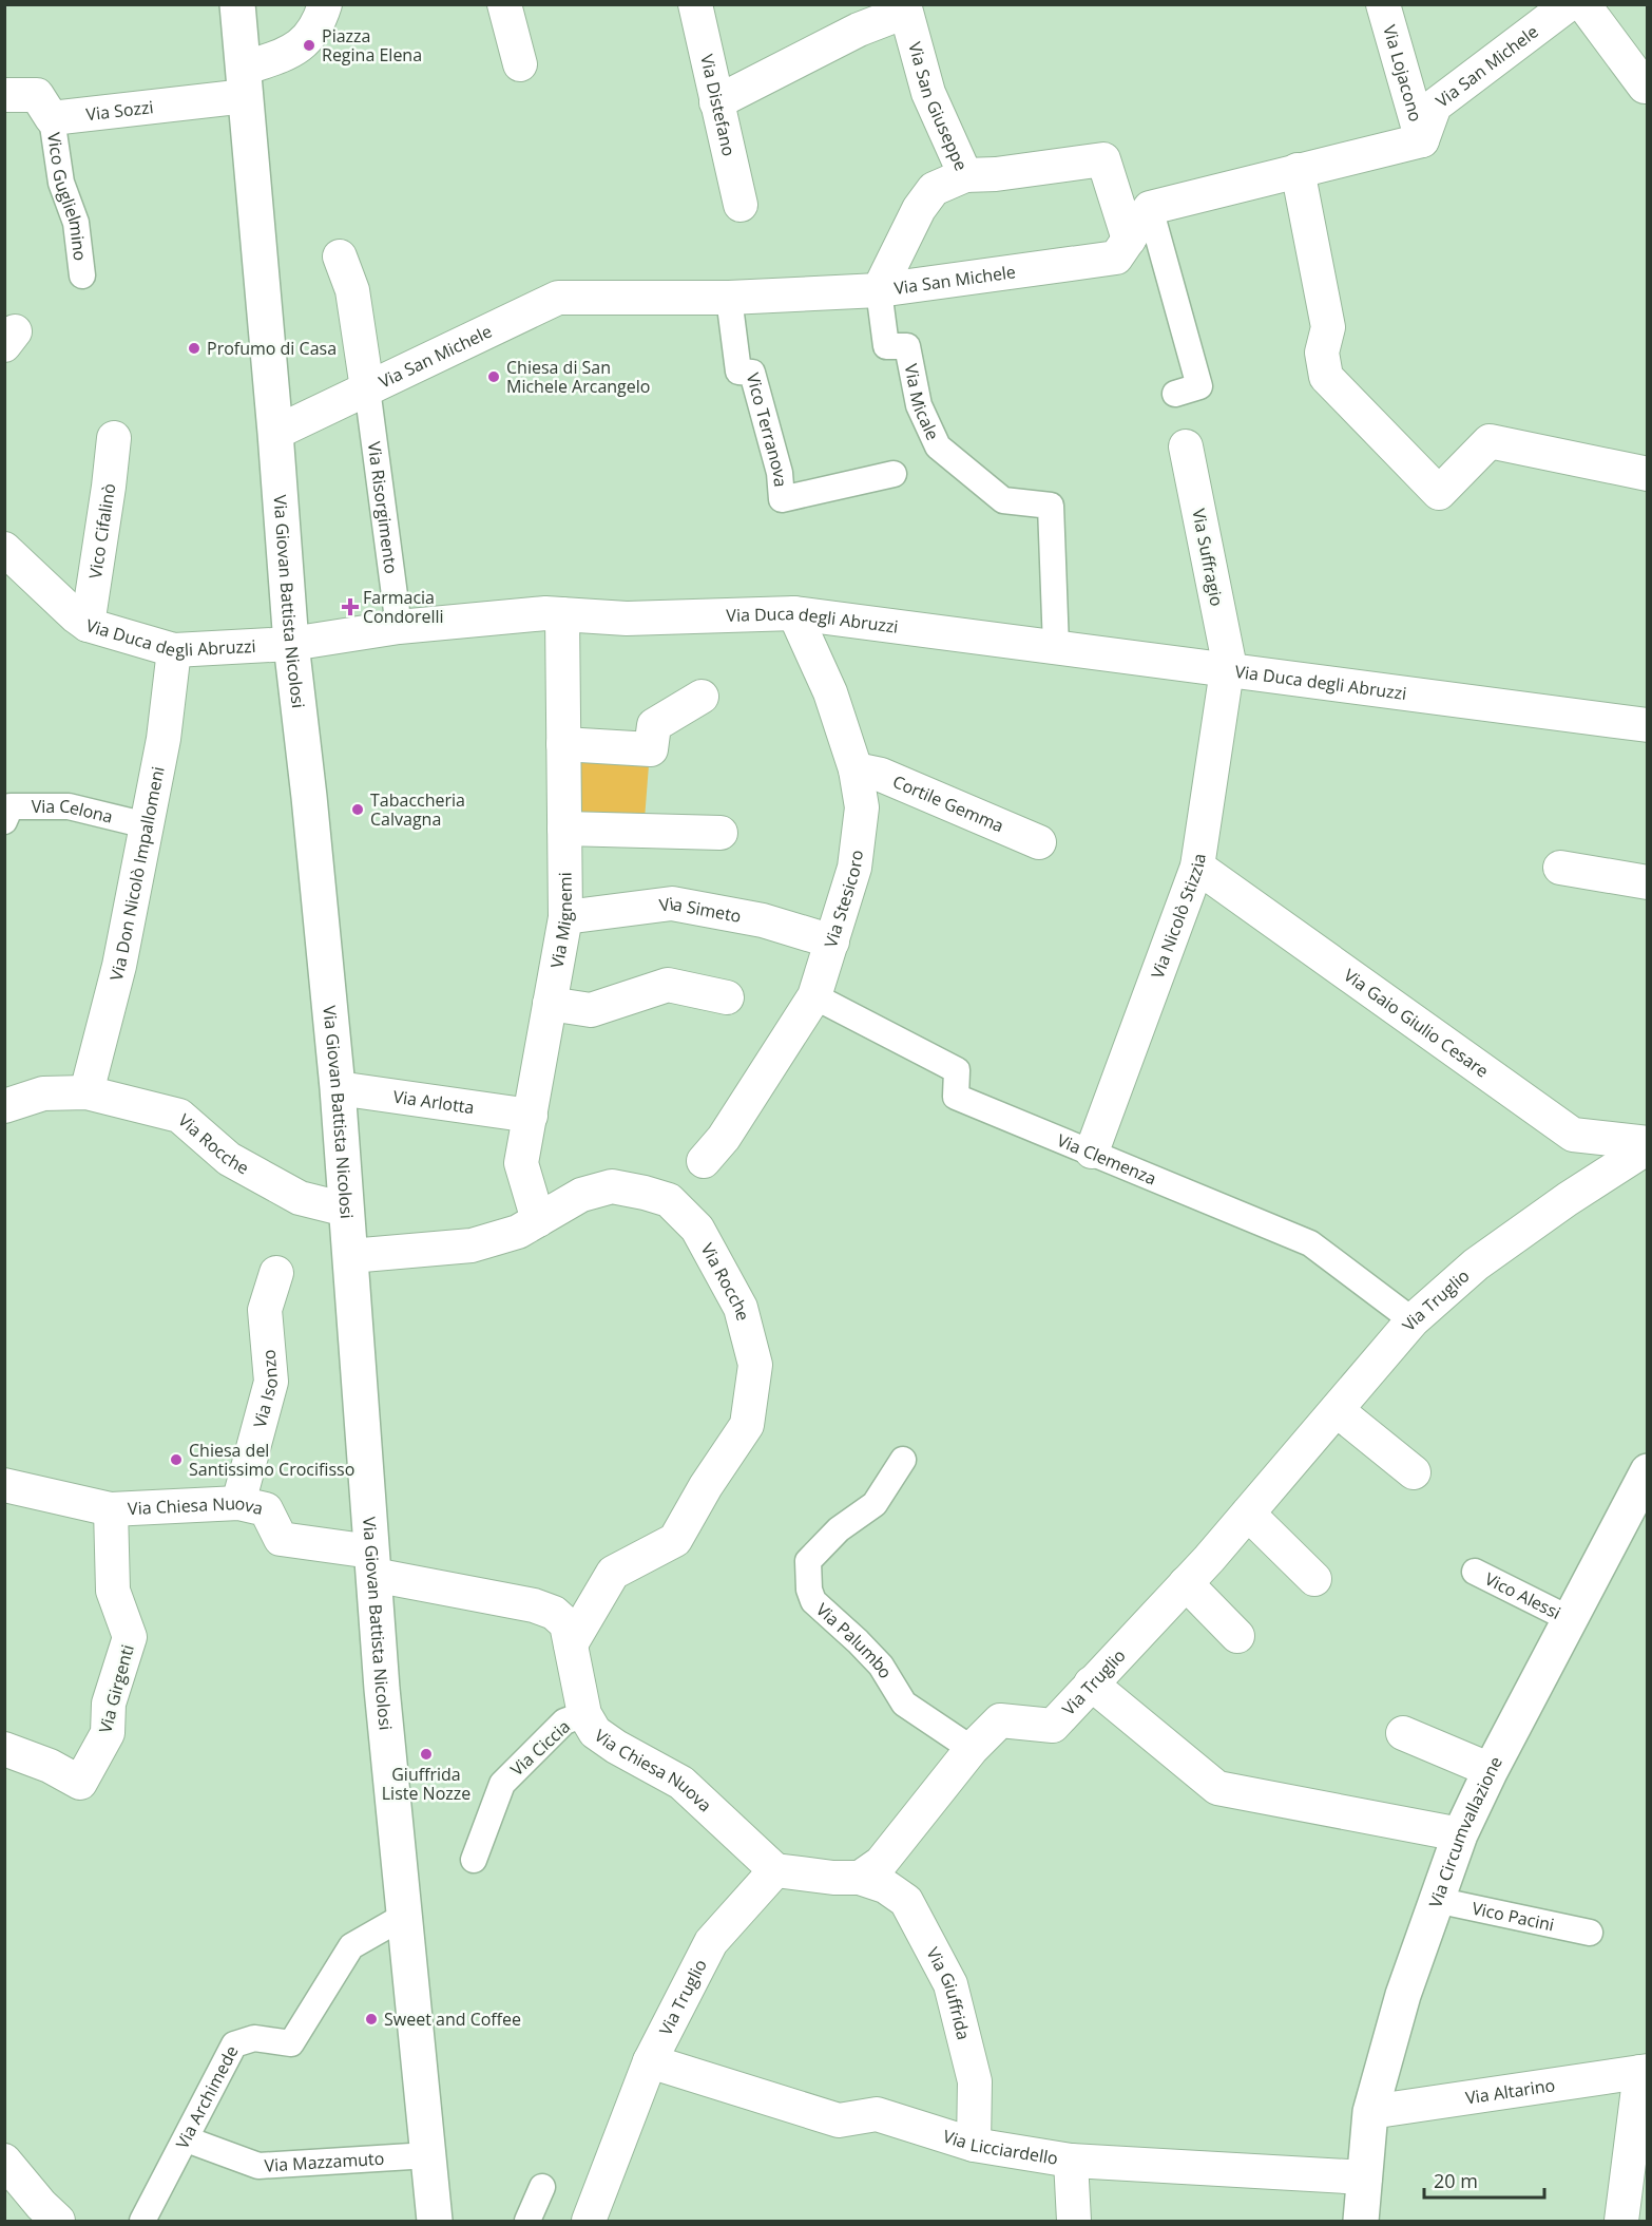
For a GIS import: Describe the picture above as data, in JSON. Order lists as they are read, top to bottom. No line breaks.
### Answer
{"streets":{"street":["Via San Michele","Via Lojacono","Via Distefano","Via San Giuseppe","Via Sozzi","Vico Guglielmino","Via Micale","Vico Terranova","Via Risorgimento","Vico Cifalinò","Via Suffragio","Via Giovan Battista Nicolosi","Via Duca degli Abruzzi","Cortile Gemma","Via Celona","Via Don Nicolò Impallomeni","Via Stesicoro","Via Simeto","Via Nicolò Stizzia","Via Mignemi","Via Gaio Giulio Cesare","Via Arlotta","Via Rocche","Via Clemenza","Via Truglio","Via Isonzo","Via Chiesa Nuova","Vico Alessi","Via Palumbo","Via Girgenti","Via Ciccia","Via Circumvallazione","Vico Pacini","Via Giuffrida","Via Altarino","Via Archimede","Via Licciardello","Via Mazzamuto"]},"crossings":[["Via San Michele","Via Lojacono"],["Via San Michele","Via San Giuseppe"],["Via San Michele","Via Micale"],["Via San Michele","Vico Terranova"],["Via San Michele","Via Risorgimento"],["Via San Michele","Via Giovan Battista Nicolosi"],["Via Sozzi","Vico Guglielmino"],["Via Sozzi","Via Giovan Battista Nicolosi"],["Via Micale","Via Duca degli Abruzzi"],["Via Risorgimento","Via Duca degli Abruzzi"],["Vico Cifalinò","Via Duca degli Abruzzi"],["Via Suffragio","Via Duca degli Abruzzi"],["Via Suffragio","Via Nicolò Stizzia"],["Via Giovan Battista Nicolosi","Via Duca degli Abruzzi"],["Via Giovan Battista Nicolosi","Via Arlotta"],["Via Giovan Battista Nicolosi","Via Rocche"],["Via Giovan Battista Nicolosi","Via Chiesa Nuova"],["Via Giovan Battista Nicolosi","Via Archimede"],["Via Giovan Battista Nicolosi","Via Mazzamuto"],["Via Duca degli Abruzzi","Via Don Nicolò Impallomeni"],["Via Duca degli Abruzzi","Via Stesicoro"],["Via Duca degli Abruzzi","Via Nicolò Stizzia"],["Via Duca degli Abruzzi","Via Mignemi"],["Cortile Gemma","Via Stesicoro"],["Via Celona","Via Don Nicolò Impallomeni"],["Via Don Nicolò Impallomeni","Via Rocche"],["Via Stesicoro","Via Simeto"],["Via Stesicoro","Via Clemenza"],["Via Simeto","Via Mignemi"],["Via Nicolò Stizzia","Via Gaio Giulio Cesare"],["Via Nicolò Stizzia","Via Clemenza"],["Via Mignemi","Via Arlotta"],["Via Mignemi","Via Rocche"],["Via Gaio Giulio Cesare","Via Truglio"],["Via Rocche","Via Chiesa Nuova"],["Via Clemenza","Via Truglio"],["Via Truglio","Via Chiesa Nuova"],["Via Truglio","Via Palumbo"],["Via Truglio","Via Giuffrida"],["Via Truglio","Via Licciardello"],["Via Isonzo","Via Chiesa Nuova"],["Via Chiesa Nuova","Via Girgenti"],["Via Chiesa Nuova","Via Ciccia"],["Vico Alessi","Via Circumvallazione"],["Via Circumvallazione","Vico Pacini"],["Via Circumvallazione","Via Altarino"],["Via Circumvallazione","Via Licciardello"],["Via Giuffrida","Via Licciardello"],["Via Archimede","Via Mazzamuto"]],"places":{"other":["Piazza Regina Elena","Profumo di Casa","Chiesa di San Michele Arcangelo","Tabaccheria Calvagna","Chiesa del Santissimo Crocifisso","Giuffrida Liste Nozze","Sweet and Coffee"],"health":["Farmacia Condorelli"]},"scale_bar":"20 m"}
